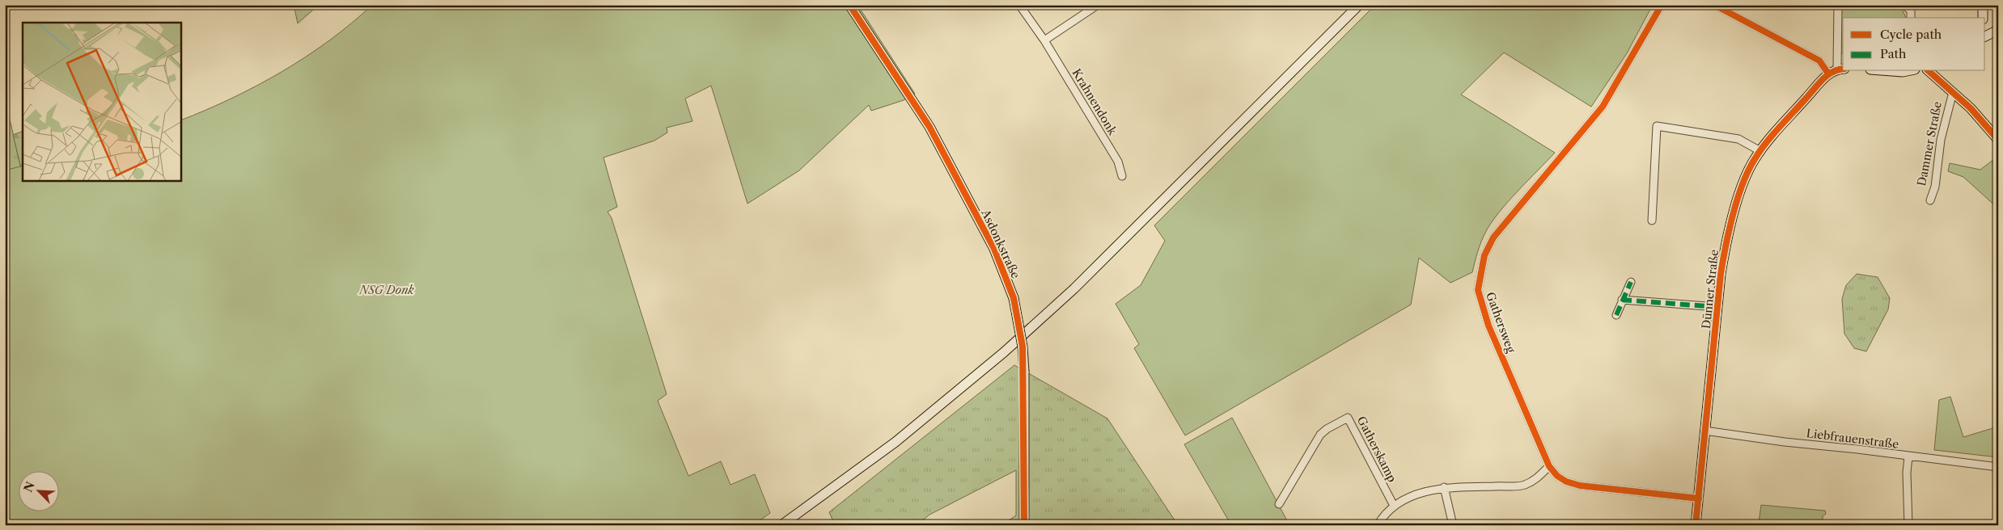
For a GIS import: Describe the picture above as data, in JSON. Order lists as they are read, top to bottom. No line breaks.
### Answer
{"streets":{"street":["Krahnendonk","Dammer Straße","Asdonkstraße","Dünner Straße","Gathersweg","Liebfrauenstraße","Gatherskamp"]},"crossings":[["Dünner Straße","Gathersweg"],["Dünner Straße","Liebfrauenstraße"]],"parks":["NSG Donk"],"legend":["Cycle path","Path"],"north":"top left"}
